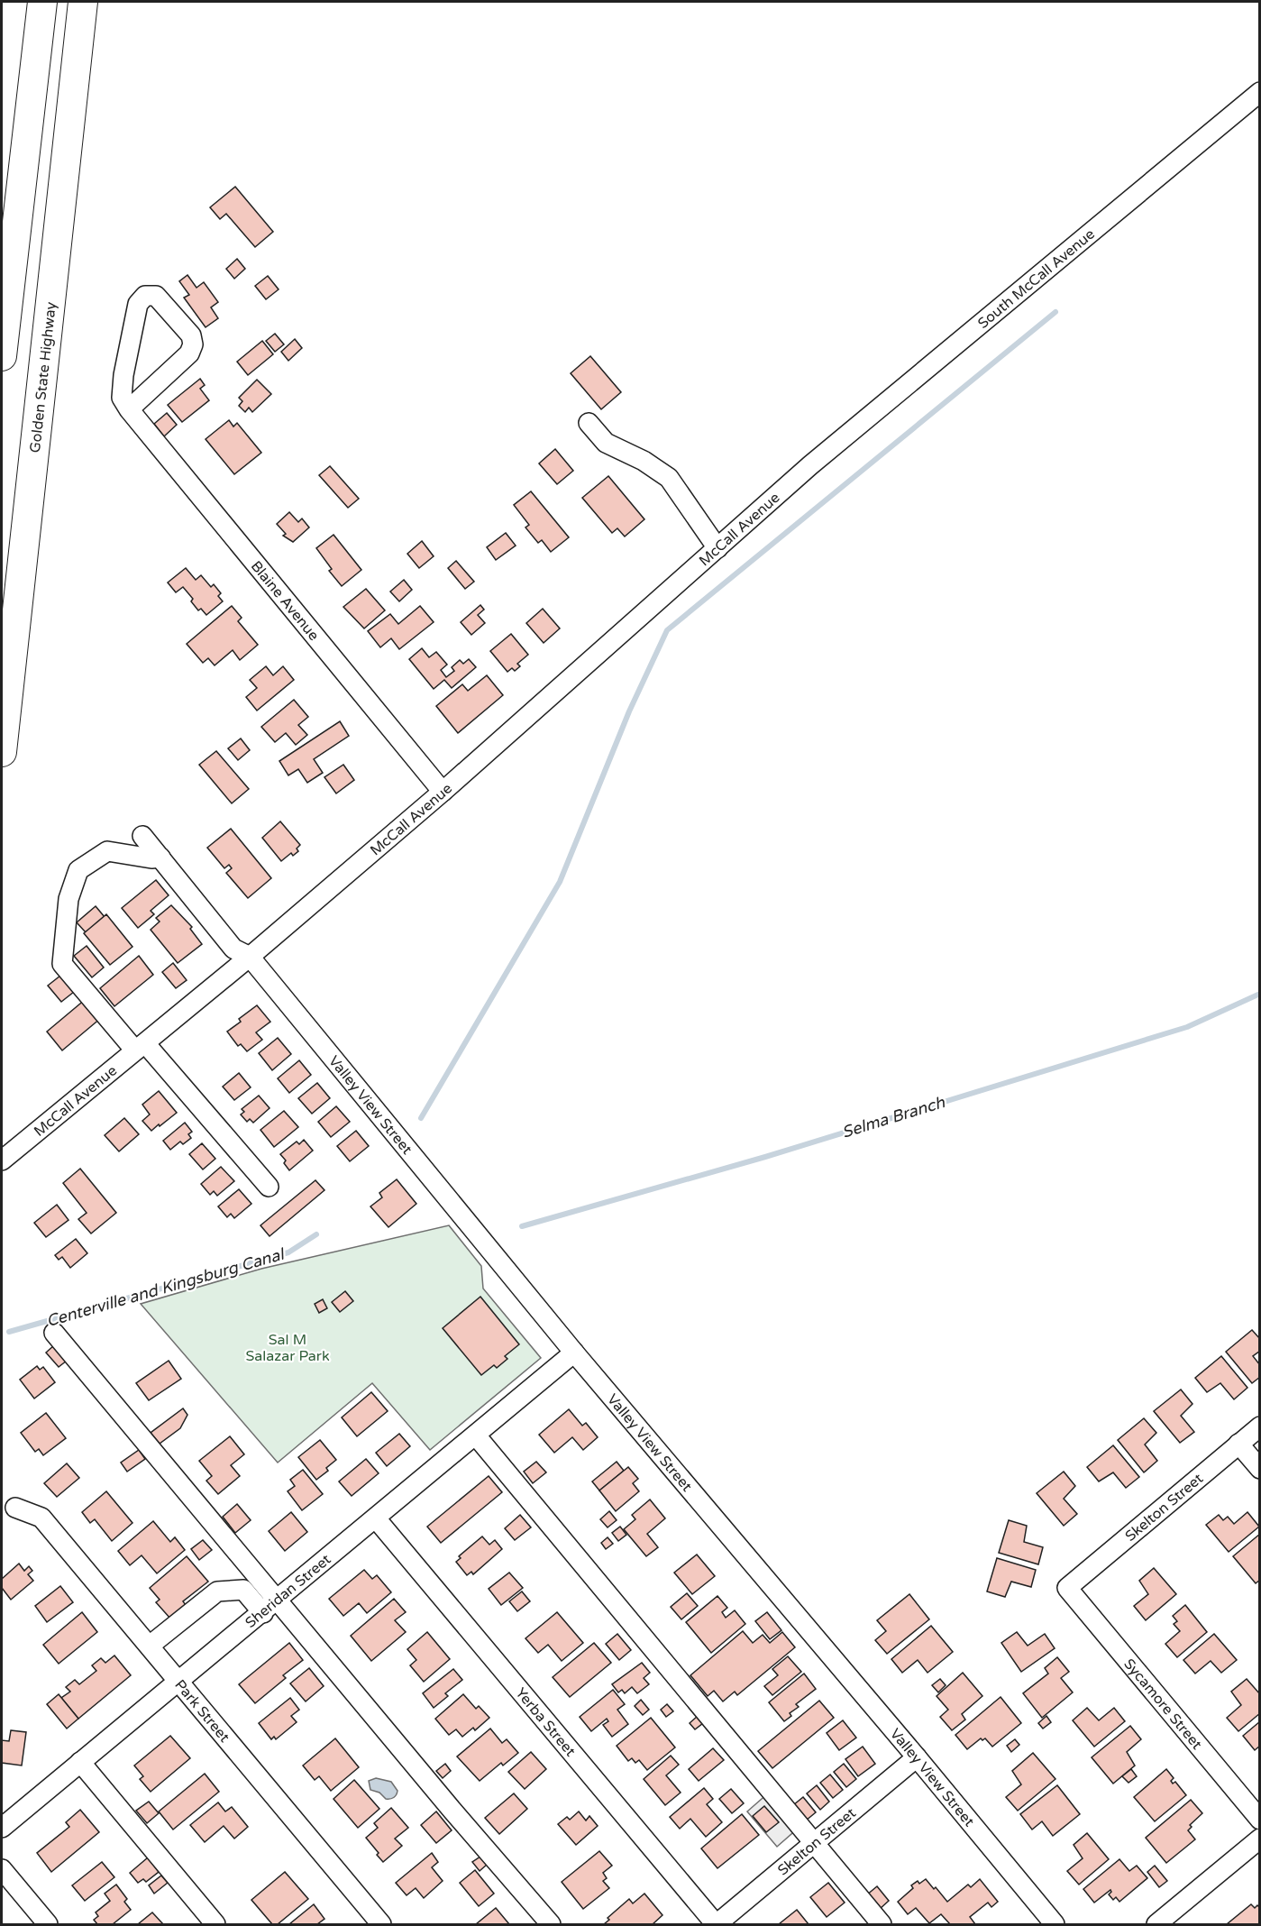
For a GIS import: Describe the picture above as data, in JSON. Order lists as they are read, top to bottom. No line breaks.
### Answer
{"streets":{"highway":["Golden State Highway"],"street":["South McCall Avenue","McCall Avenue","Blaine Avenue","Valley View Street","Skelton Street","Sheridan Street","Sycamore Street","Park Street","Yerba Street"]},"crossings":[["South McCall Avenue","McCall Avenue"],["McCall Avenue","Blaine Avenue"],["McCall Avenue","Valley View Street"],["Valley View Street","Skelton Street"],["Valley View Street","Sheridan Street"],["Skelton Street","Sycamore Street"],["Skelton Street","Yerba Street"],["Sheridan Street","Park Street"],["Sheridan Street","Yerba Street"]],"water":["Selma Branch","Centerville and Kingsburg Canal"],"parks":["Sal M Salazar Park"]}
